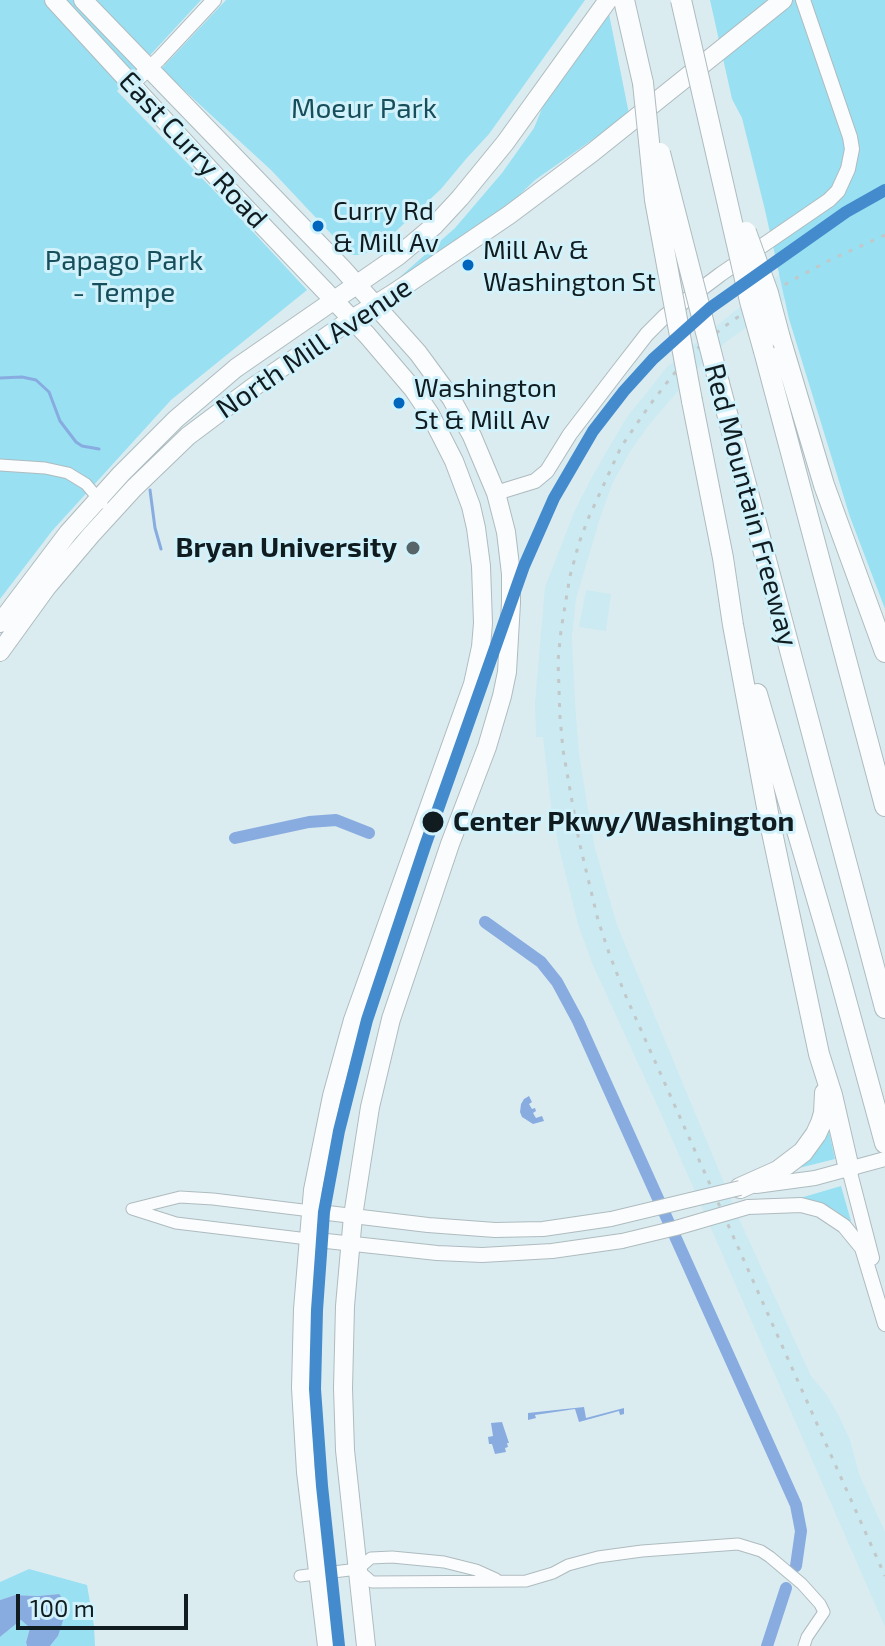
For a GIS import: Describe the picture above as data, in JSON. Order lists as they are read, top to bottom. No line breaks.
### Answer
{"streets":{"highway":["Red Mountain Freeway"],"main road":["East Curry Road","North Mill Avenue"]},"crossings":[["East Curry Road","North Mill Avenue"]],"parks":["Moeur Park","Papago Park - Tempe"],"places":["Curry Rd & Mill Av","Mill Av & Washington St","Washington St & Mill Av","Bryan University","Center Pkwy/Washington"],"scale_bar":"100 m"}
